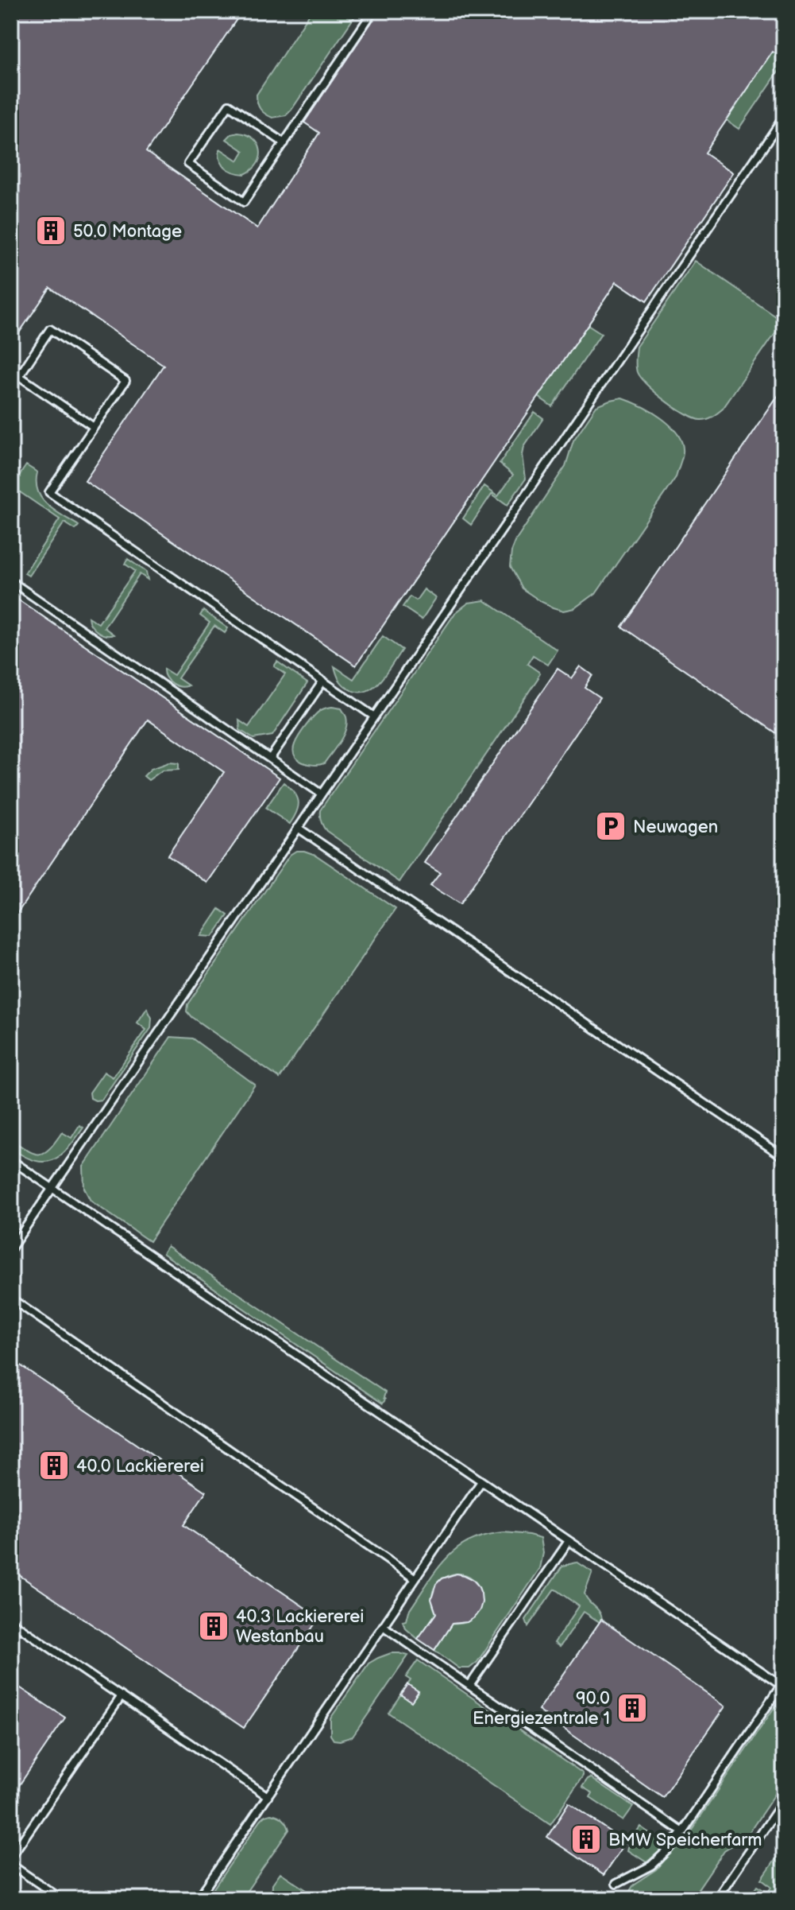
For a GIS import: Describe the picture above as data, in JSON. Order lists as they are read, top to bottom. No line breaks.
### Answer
{"places":{"building":["50.0 Montage","40.0 Lackiererei","40.3 Lackiererei Westanbau","90.0 Energiezentrale 1","BMW Speicherfarm"],"parking":["Neuwagen"]}}
